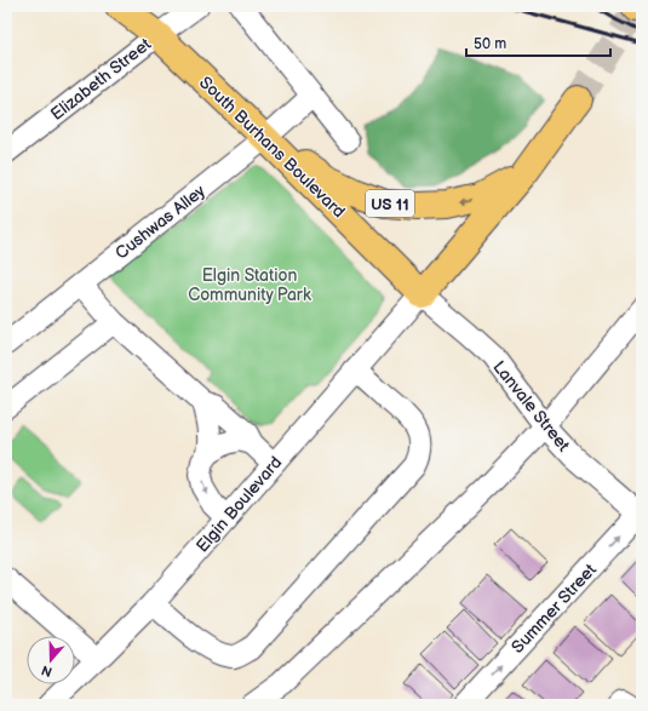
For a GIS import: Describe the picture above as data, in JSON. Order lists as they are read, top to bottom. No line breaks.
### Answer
{"streets":{"main road":["South Burhans Boulevard","US 11"],"street":["Elizabeth Street","Cushwas Alley","Lanvale Street","Elgin Boulevard","Summer Street"]},"crossings":[["Elizabeth Street","South Burhans Boulevard"],["South Burhans Boulevard","US 11"],["South Burhans Boulevard","Cushwas Alley"],["South Burhans Boulevard","Lanvale Street"],["South Burhans Boulevard","Elgin Boulevard"],["US 11","Cushwas Alley"],["US 11","Lanvale Street"],["US 11","Elgin Boulevard"],["Lanvale Street","Elgin Boulevard"],["Lanvale Street","Summer Street"]],"parks":["Elgin Station Community Park"],"scale_bar":"50 m","north":"bottom"}
